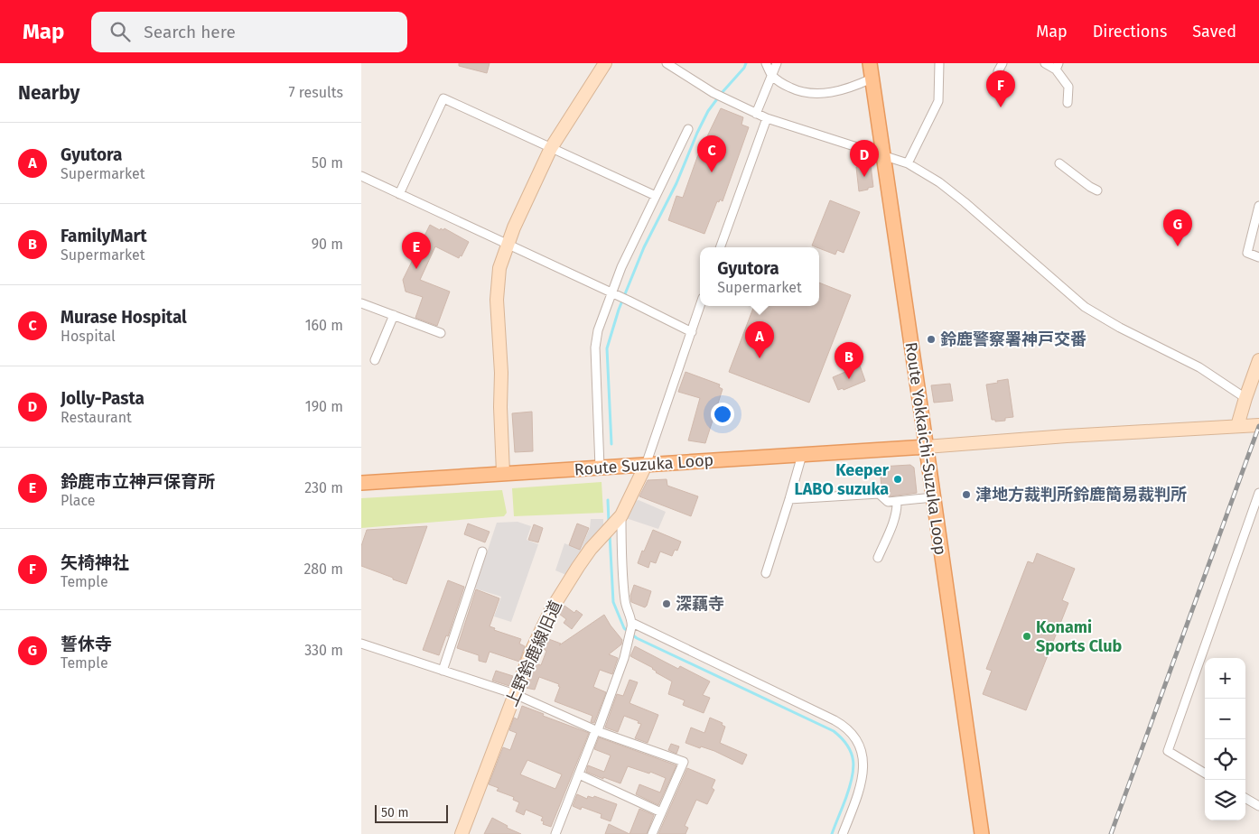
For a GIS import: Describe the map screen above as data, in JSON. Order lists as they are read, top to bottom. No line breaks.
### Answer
{"streets":{"main road":["Route Yokkaichi-Suzuka Loop","Route Suzuka Loop"],"street":["上野鈴鹿線旧道"]},"crossings":[["Route Yokkaichi-Suzuka Loop","Route Suzuka Loop"],["Route Suzuka Loop","上野鈴鹿線旧道"]],"places":["鈴鹿警察署神戸交番","Keeper LABO suzuka","津地方裁判所鈴鹿簡易裁判所","深藕寺","Konami Sports Club"],"scale_bar":"50 m","page":{"header":"Map","search":"Search here","nav":["Map","Directions","Saved"],"heading":["Nearby","7 results"],"pins":["F","C","D","G","E","A","B"],"list":[{"mark":"A","name":"Gyutora","note":"Supermarket","value":"50 m"},{"mark":"B","name":"FamilyMart","note":"Supermarket","value":"90 m"},{"mark":"C","name":"Murase Hospital","note":"Hospital","value":"160 m"},{"mark":"D","name":"Jolly-Pasta","note":"Restaurant","value":"190 m"},{"mark":"E","name":"鈴鹿市立神戸保育所","note":"Place","value":"230 m"},{"mark":"F","name":"矢椅神社","note":"Temple","value":"280 m"},{"mark":"G","name":"誓休寺","note":"Temple","value":"330 m"}],"popup":["Gyutora","Supermarket"],"map_buttons":["+","−"],"scale":"50 m"}}
